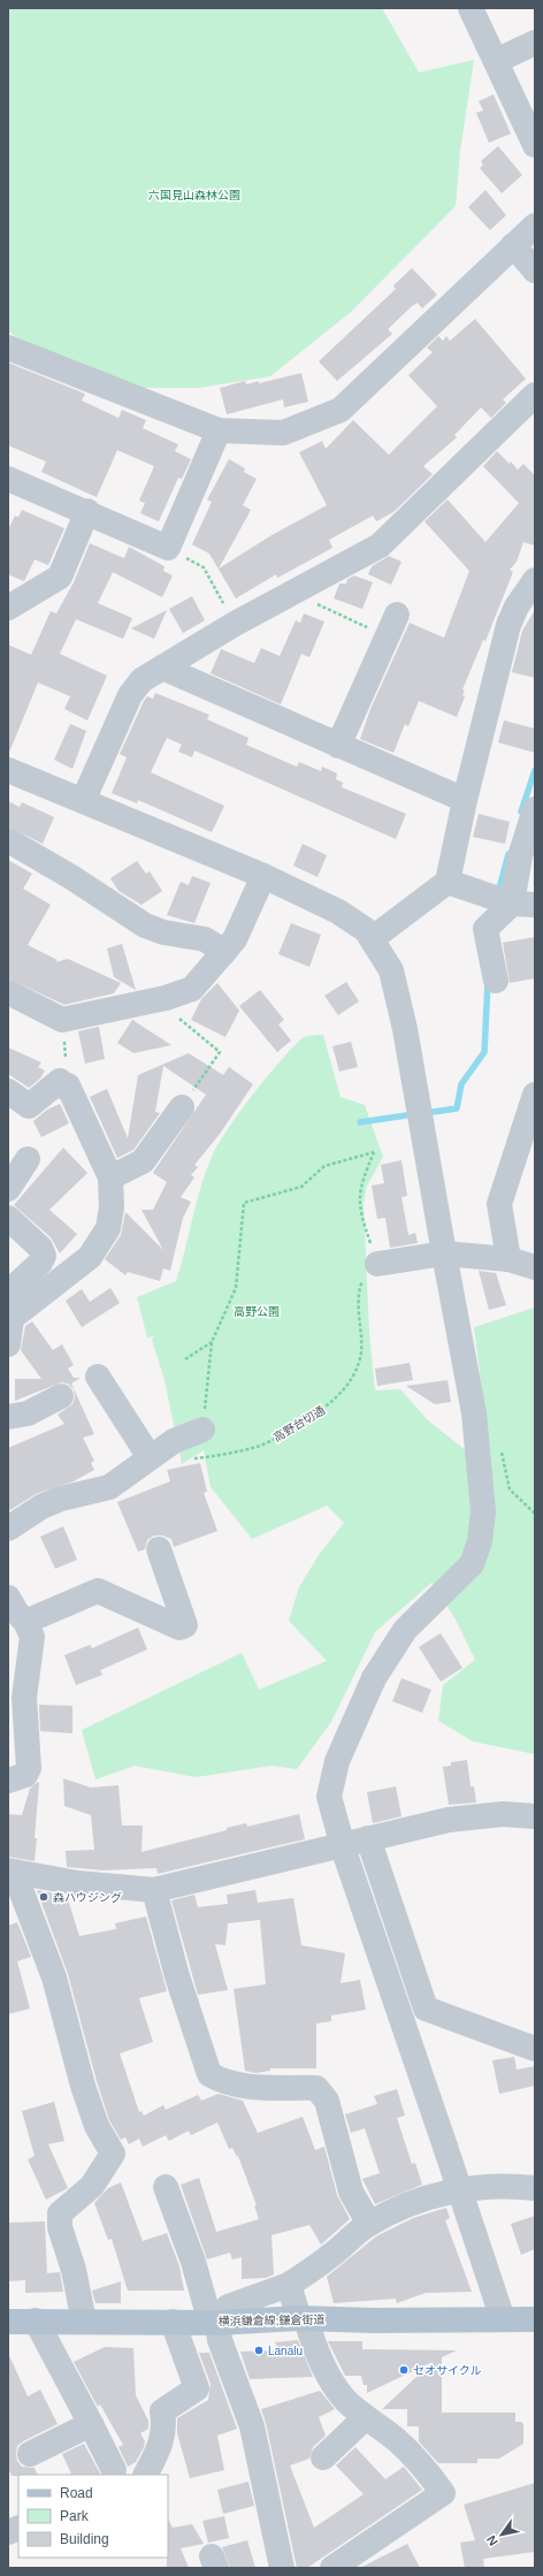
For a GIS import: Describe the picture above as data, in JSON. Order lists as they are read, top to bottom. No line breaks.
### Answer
{"streets":{"main road":["横浜鎌倉線;鎌倉街道"],"path":["高野台切通"]},"parks":["六国見山森林公園","高野公園"],"places":["森ハウジング","Lanalu","セオサイクル"],"legend":["Road","Park","Building"],"north":"bottom left"}
